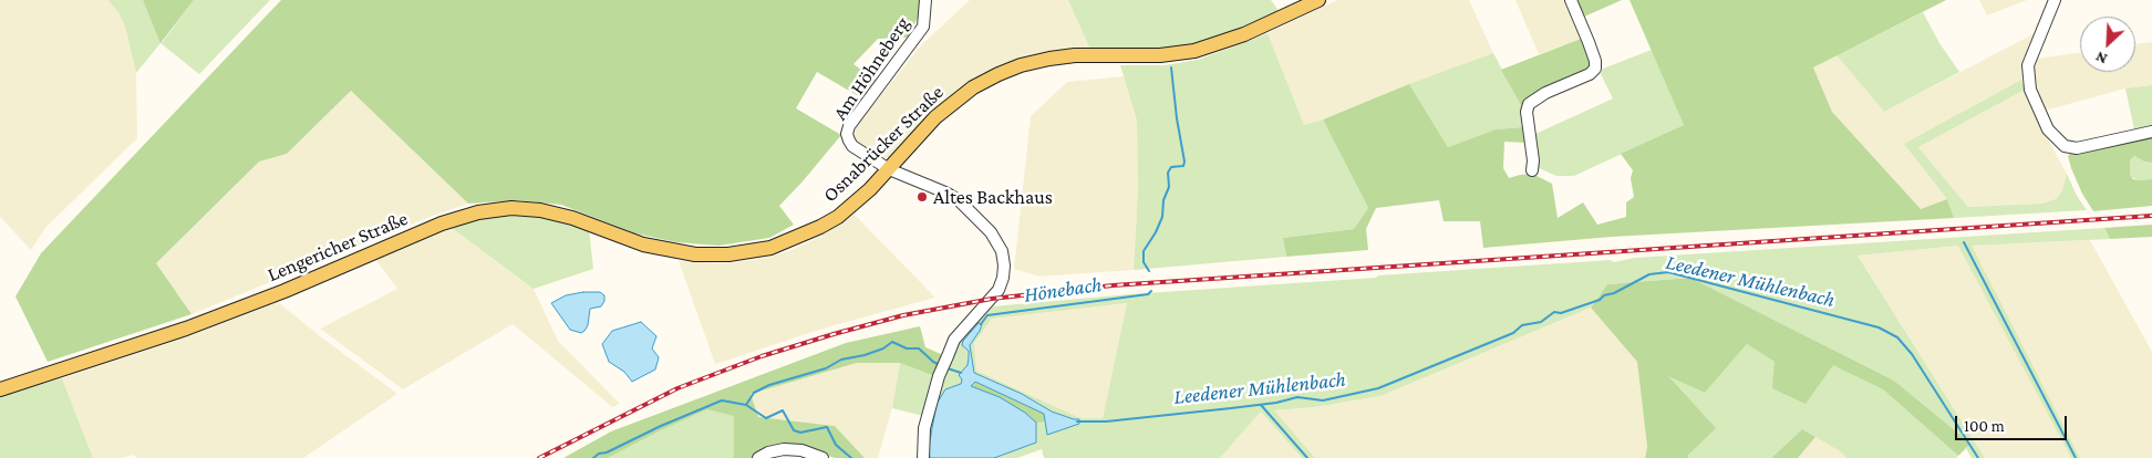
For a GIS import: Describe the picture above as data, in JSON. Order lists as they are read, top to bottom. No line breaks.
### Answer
{"streets":{"main road":["Osnabrücker Straße","Lengericher Straße"],"street":["Am Höhneberg"]},"crossings":[["Am Höhneberg","Osnabrücker Straße"],["Osnabrücker Straße","Lengericher Straße"]],"water":["Leedener Mühlenbach","Hönebach"],"places":["Altes Backhaus"],"scale_bar":"100 m","north":"bottom left"}
